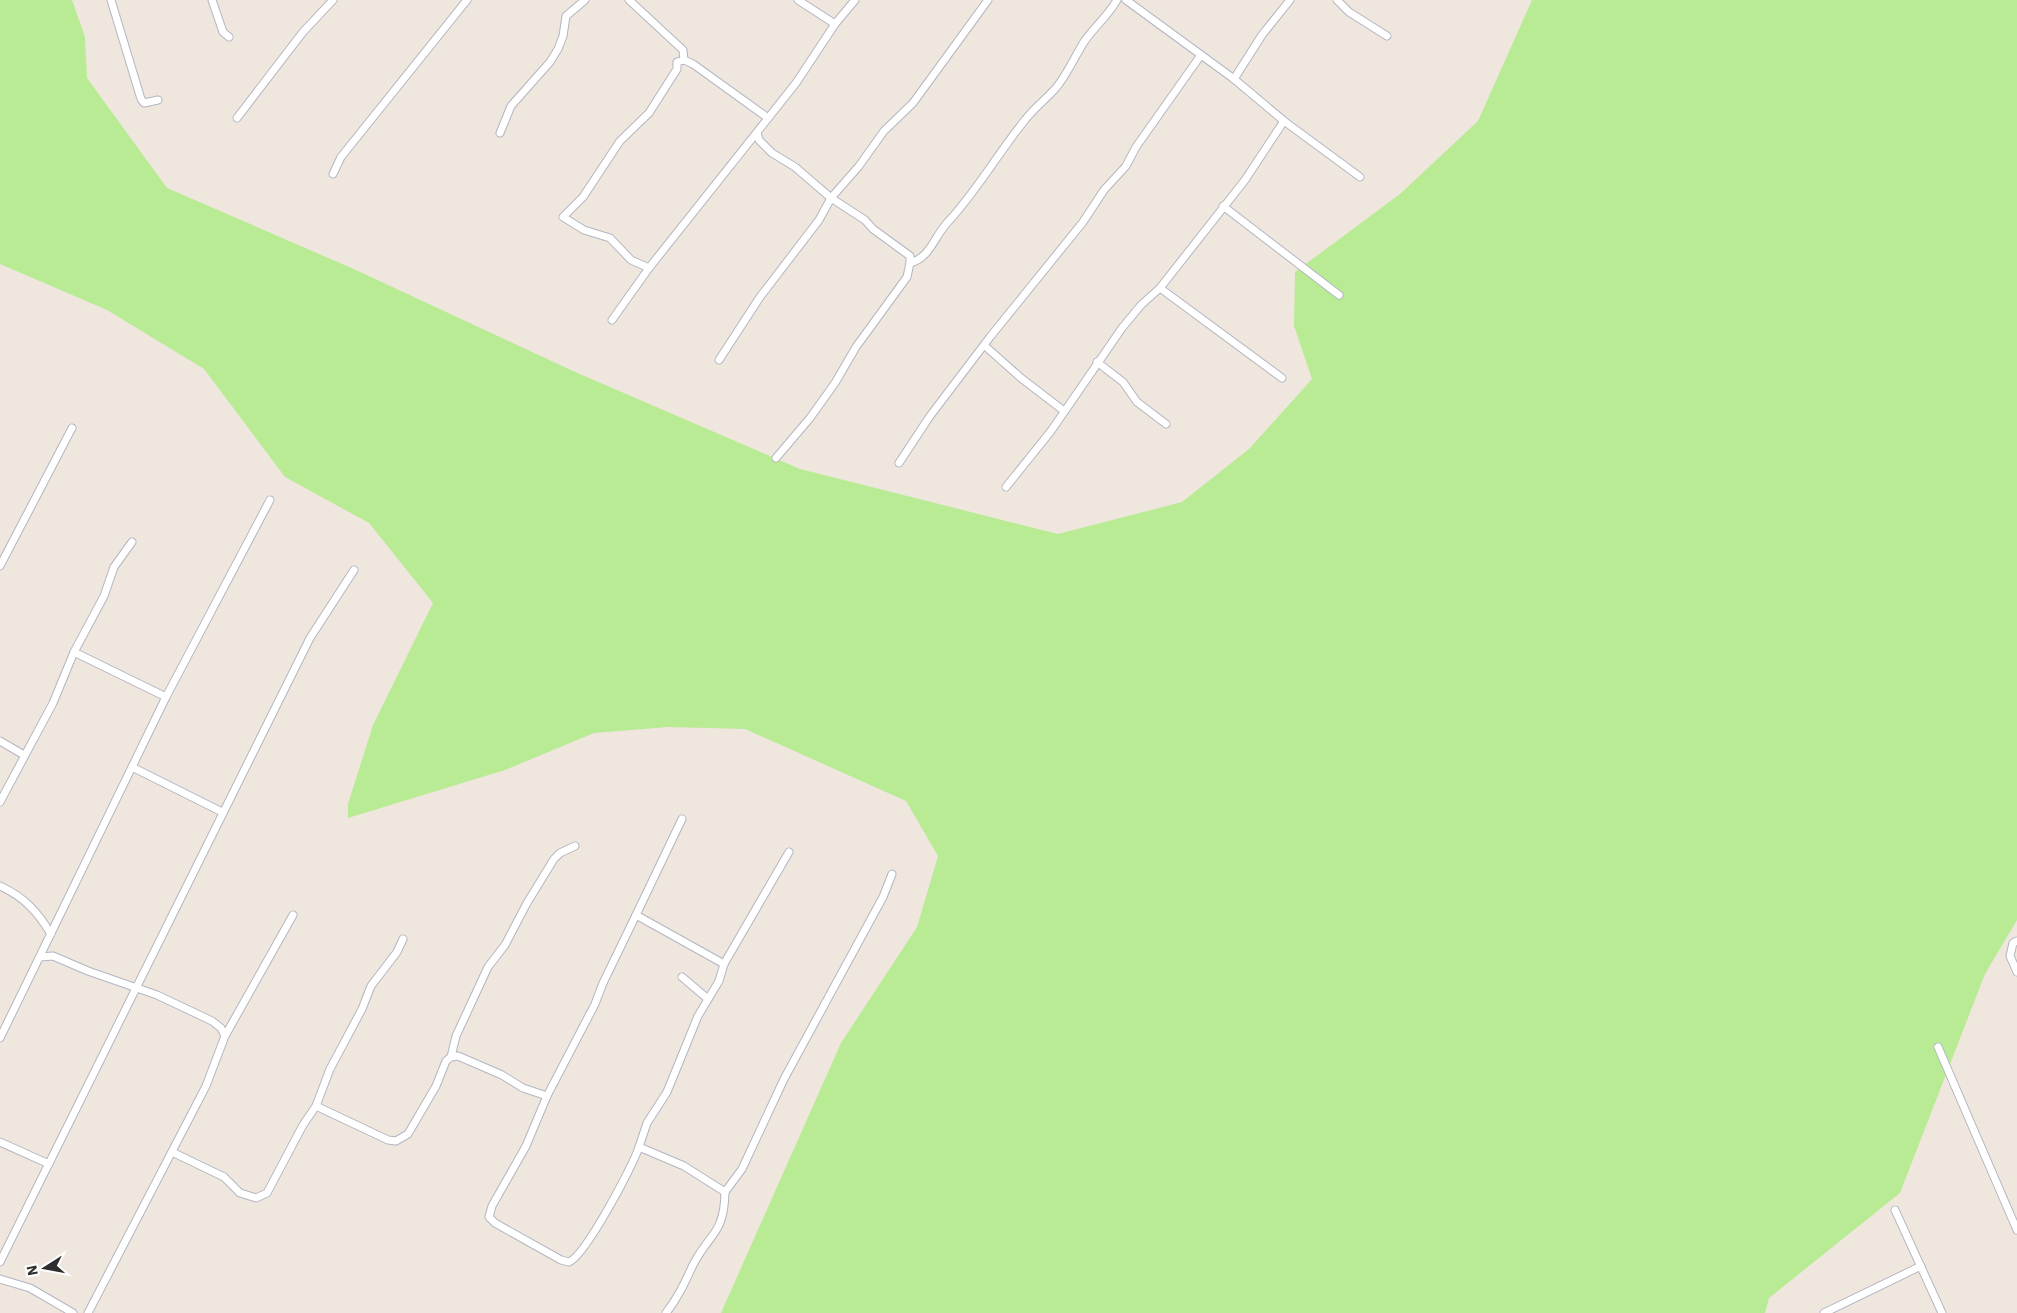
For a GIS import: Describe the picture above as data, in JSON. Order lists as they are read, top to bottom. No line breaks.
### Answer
{"north":"left"}
